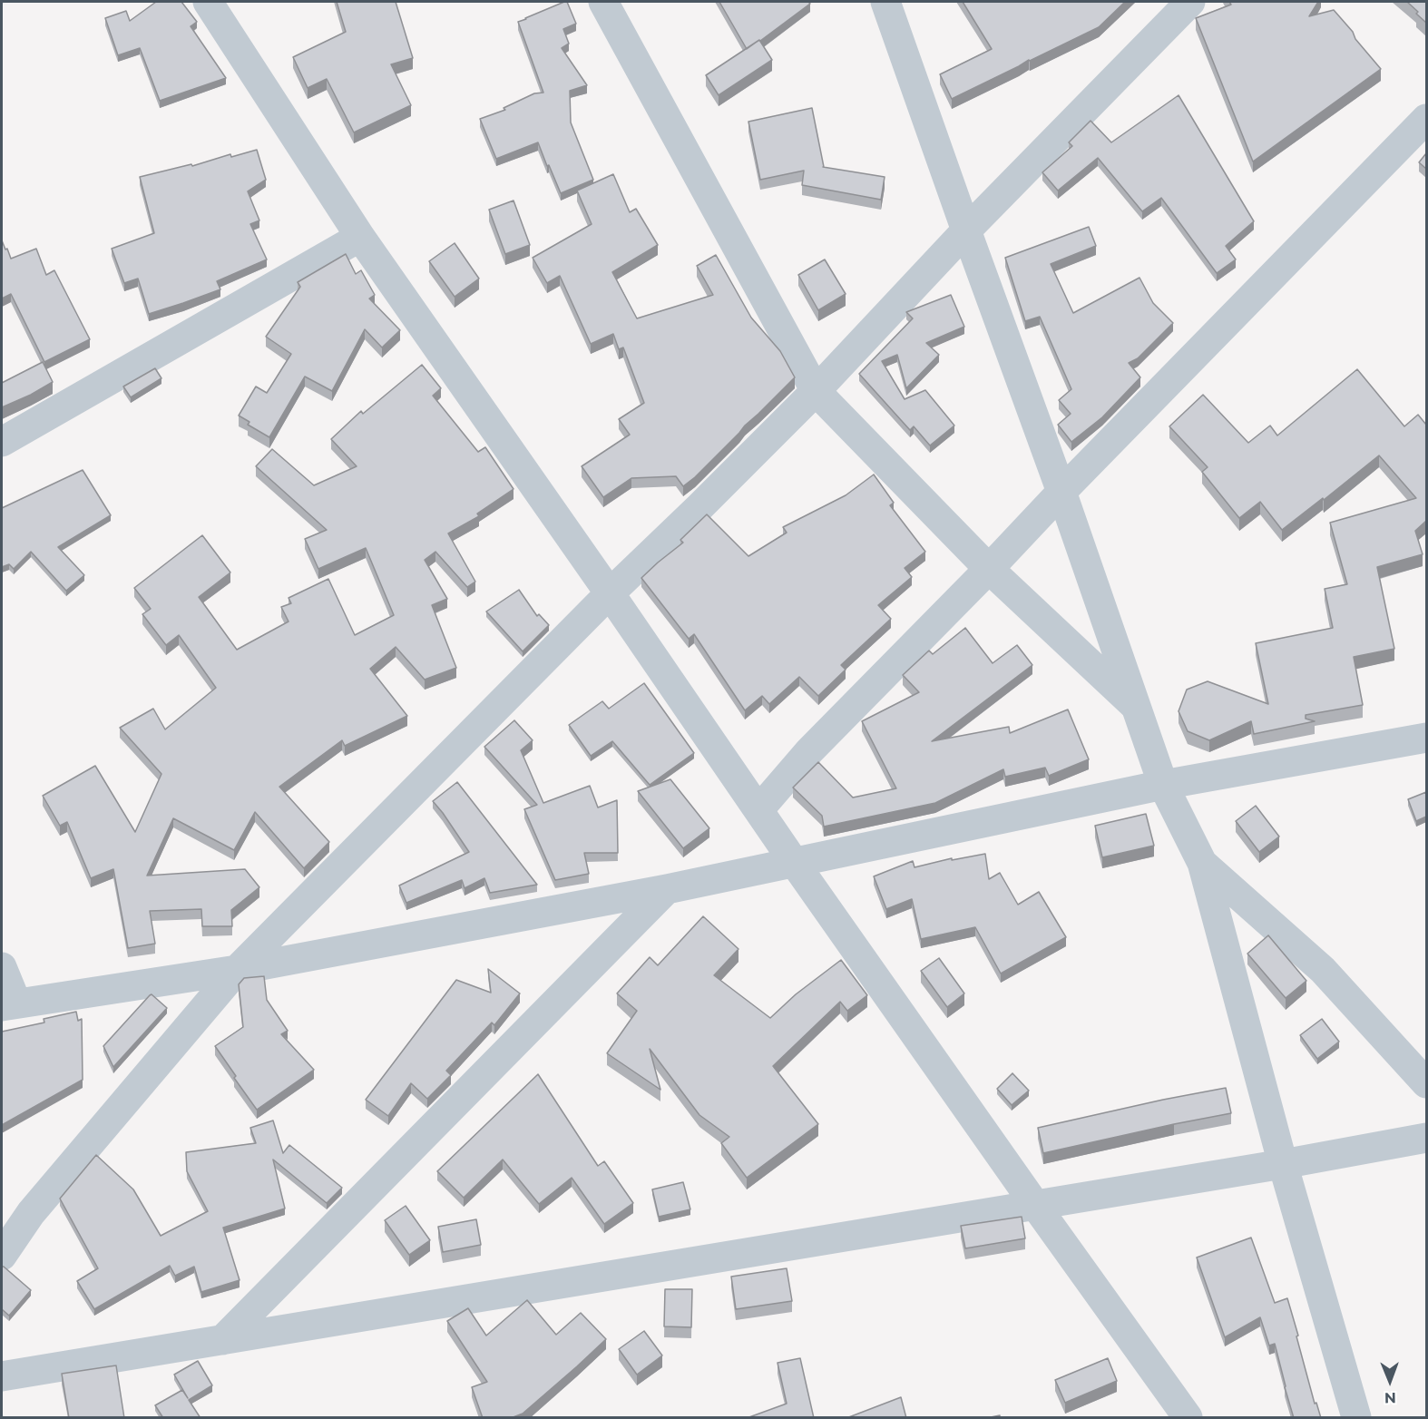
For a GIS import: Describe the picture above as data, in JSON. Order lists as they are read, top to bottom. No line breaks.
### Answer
{"north":"bottom"}
